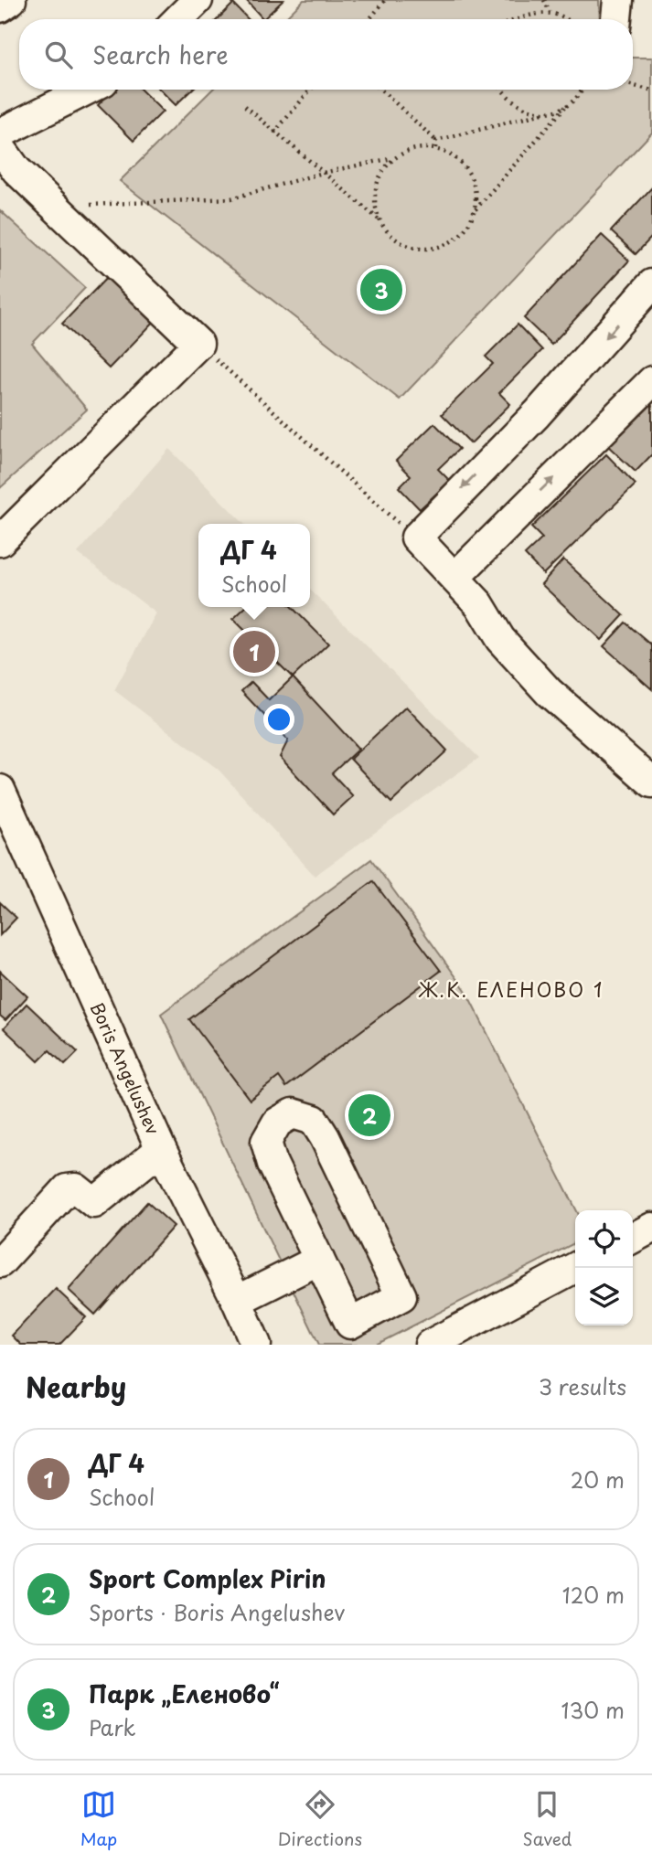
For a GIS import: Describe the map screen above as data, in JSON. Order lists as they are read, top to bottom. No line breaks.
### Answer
{"streets":{"street":["Boris Angelushev"]},"districts":["Ж.К. ЕЛЕНОВО 1"],"page":{"search":"Search here","pins":["3","1","2"],"popup":["ДГ 4","School"],"heading":["Nearby","3 results"],"list":[{"mark":"1","name":"ДГ 4","note":"School","value":"20 m"},{"mark":"2","name":"Sport Complex Pirin","note":"Sports · Boris Angelushev","value":"120 m"},{"mark":"3","name":"Парк „Еленово“","note":"Park","value":"130 m"}],"nav":["Map","Directions","Saved"]}}
